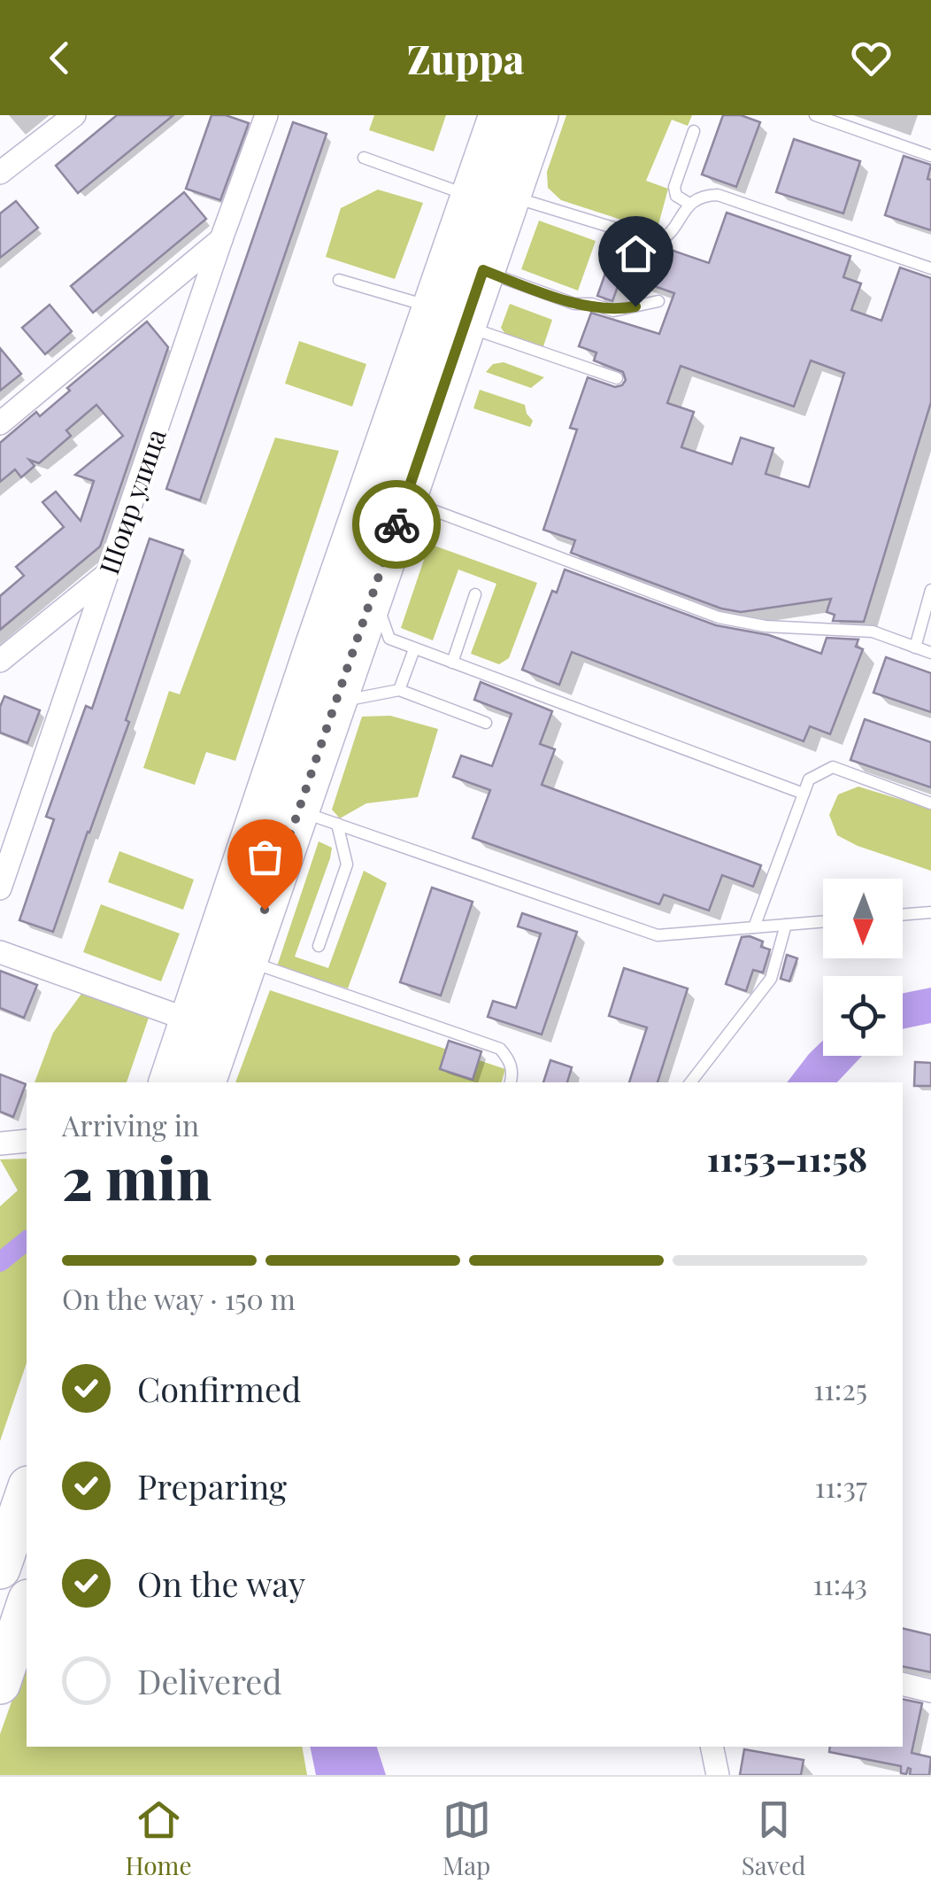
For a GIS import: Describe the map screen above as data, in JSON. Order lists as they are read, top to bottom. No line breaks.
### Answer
{"streets":{"street":["Шоир улица"]},"north":"bottom","page":{"header":"Zuppa","heading":["2 min","Arriving in","11:53–11:58"],"bar":"On the way · 150 m","list":[["Confirmed","11:25"],["Preparing","11:37"],["On the way","11:43"],"Delivered"],"tabs":["Home","Map","Saved"]}}
